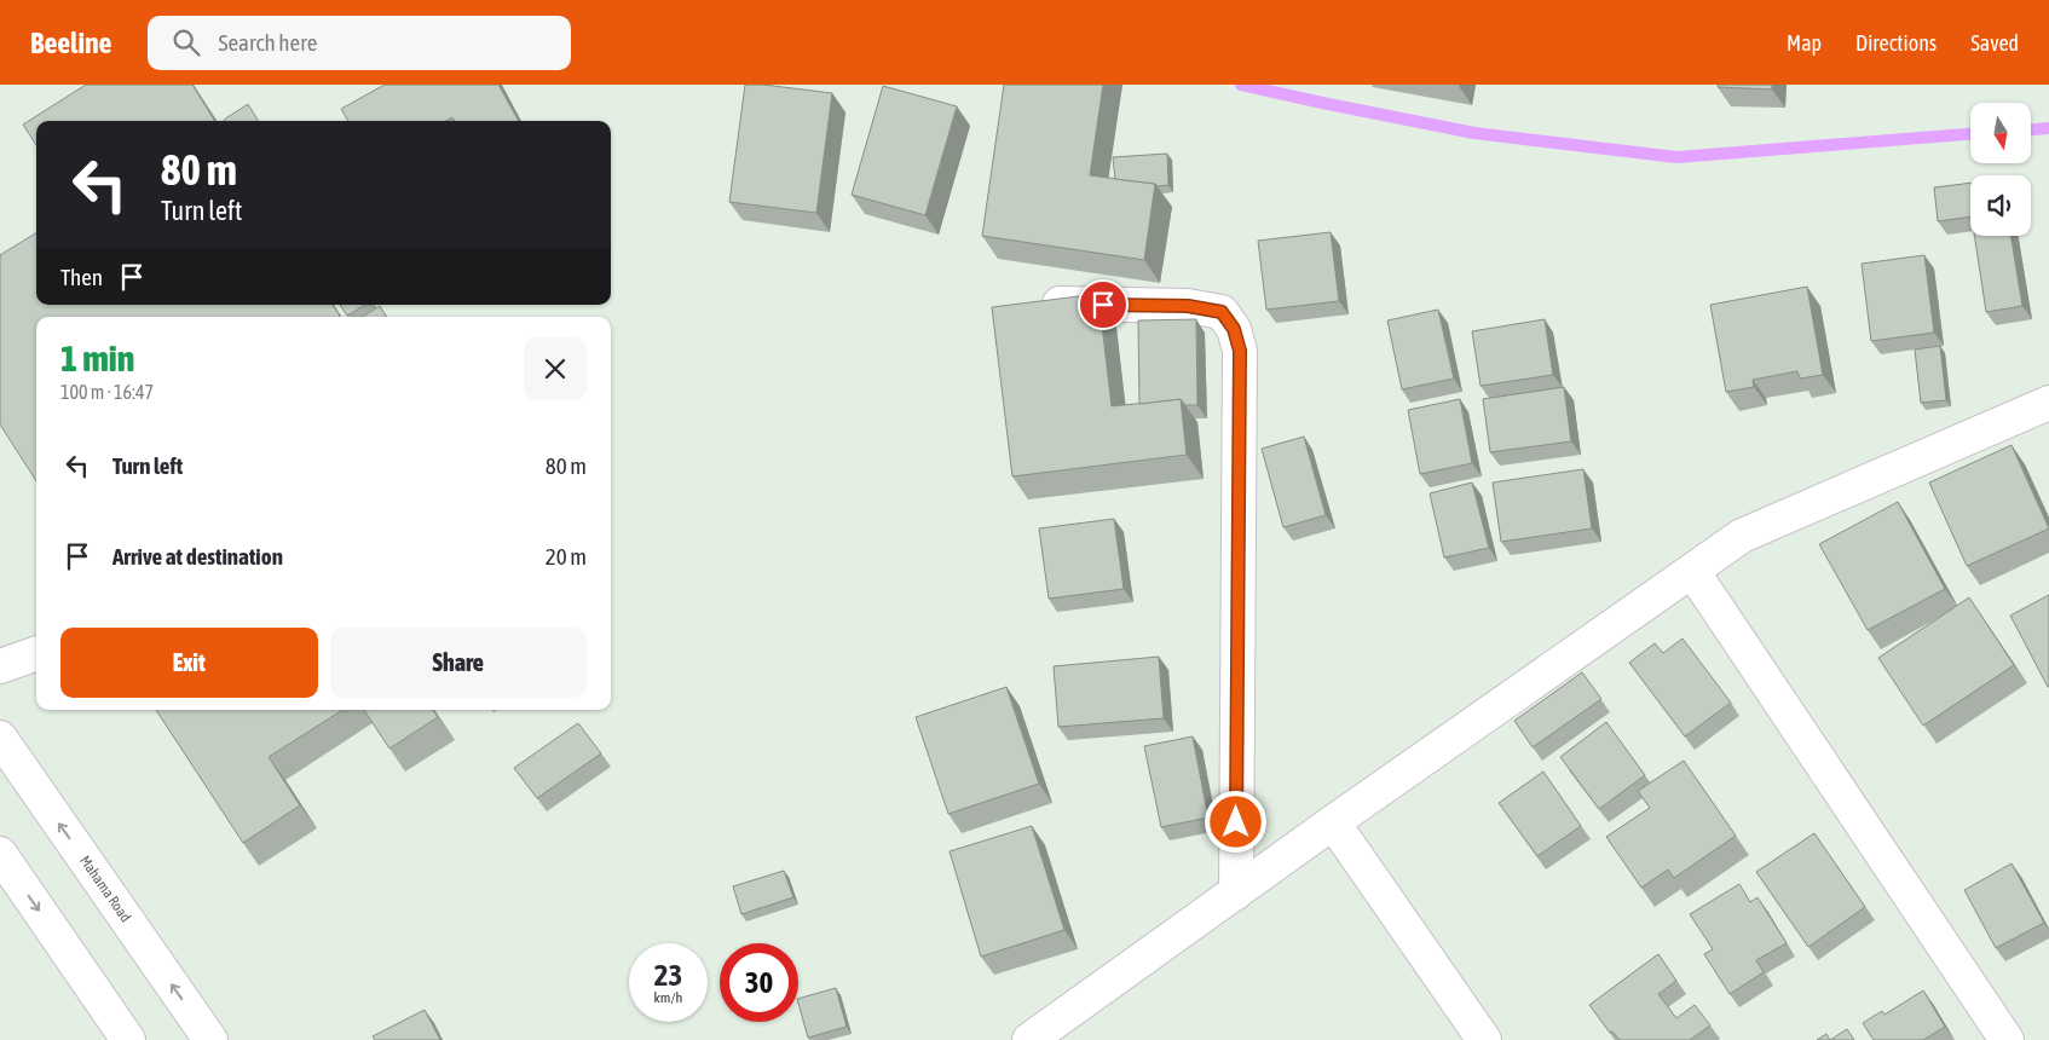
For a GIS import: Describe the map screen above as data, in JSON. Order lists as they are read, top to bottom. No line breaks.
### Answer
{"streets":{"street":["Mahama Road"]},"north":"bottom","page":{"header":"Beeline","search":"Search here","nav":["Map","Directions","Saved"],"turn":["80 m","Turn left"],"then":"Then","heading":["1 min","100 m · 16:47"],"list":[{"name":"Turn left","value":"80 m"},{"name":"Arrive at destination","value":"20 m"}],"buttons":["Exit","Share"],"speed":"23 km/h","limit":"30"}}
